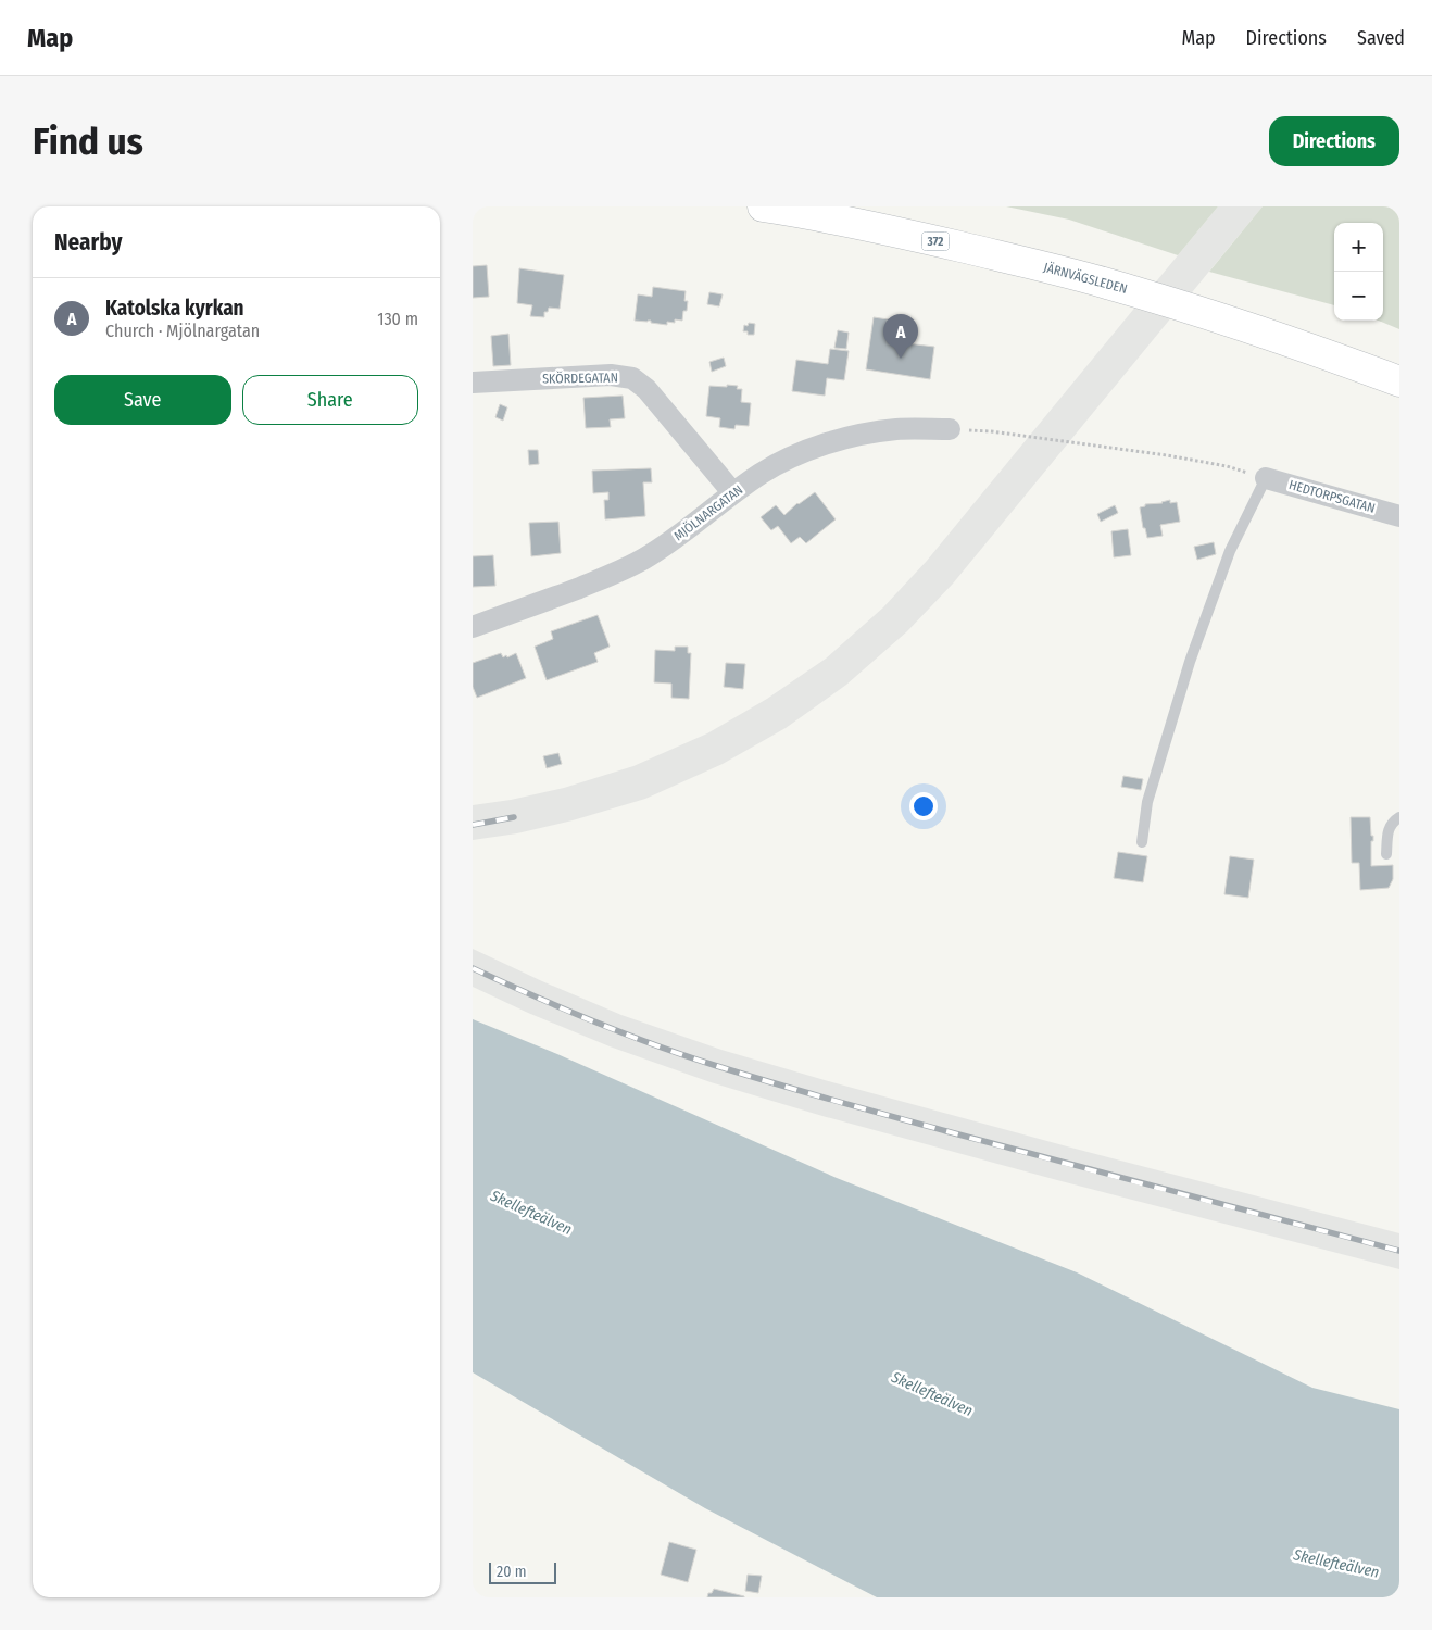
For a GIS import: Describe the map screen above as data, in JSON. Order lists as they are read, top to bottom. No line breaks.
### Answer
{"streets":{"main road":["372","JÄRNVÄGSLEDEN"],"street":["SKÖRDEGATAN","HEDTORPSGATAN","MJÖLNARGATAN"]},"crossings":[["SKÖRDEGATAN","MJÖLNARGATAN"]],"water":["Skellefteälven"],"scale_bar":"20 m","page":{"header":"Map","nav":["Map","Directions","Saved"],"buttons":["Directions",["Save","Share"]],"title":"Find us","heading":"Nearby","map_buttons":["+","−"],"list":[{"mark":"A","name":"Katolska kyrkan","note":"Church · Mjölnargatan","value":"130 m"}],"pins":"A","scale":"20 m"}}
